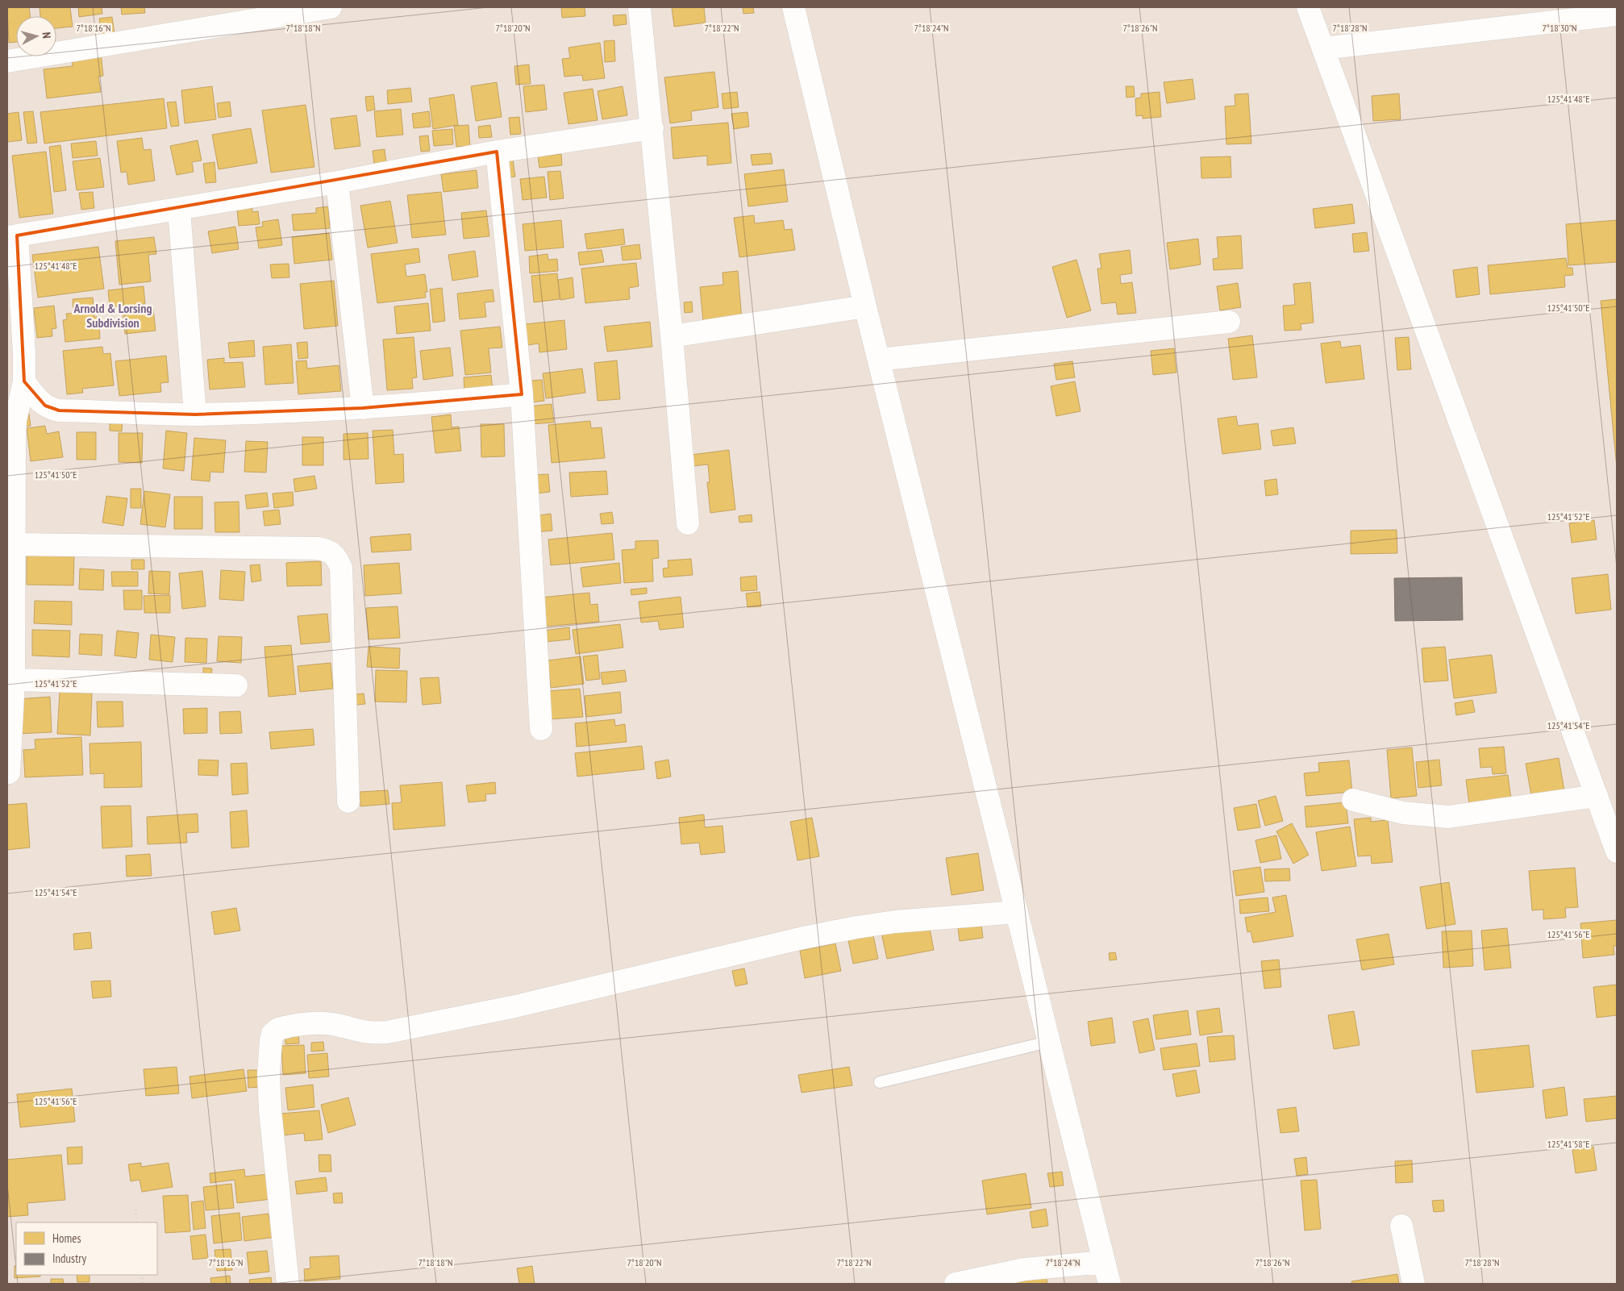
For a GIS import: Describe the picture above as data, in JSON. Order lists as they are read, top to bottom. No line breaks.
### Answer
{"districts":["Arnold & Lorsing Subdivision"],"legend":["Homes","Industry"],"north":"right","coordinates":["7°18'16\"N","7°18'18\"N","7°18'20\"N","7°18'22\"N","7°18'24\"N","7°18'26\"N","7°18'28\"N","7°18'30\"N","125°41'48\"E","125°41'50\"E","125°41'52\"E","125°41'54\"E","125°41'56\"E","125°41'58\"E"]}
